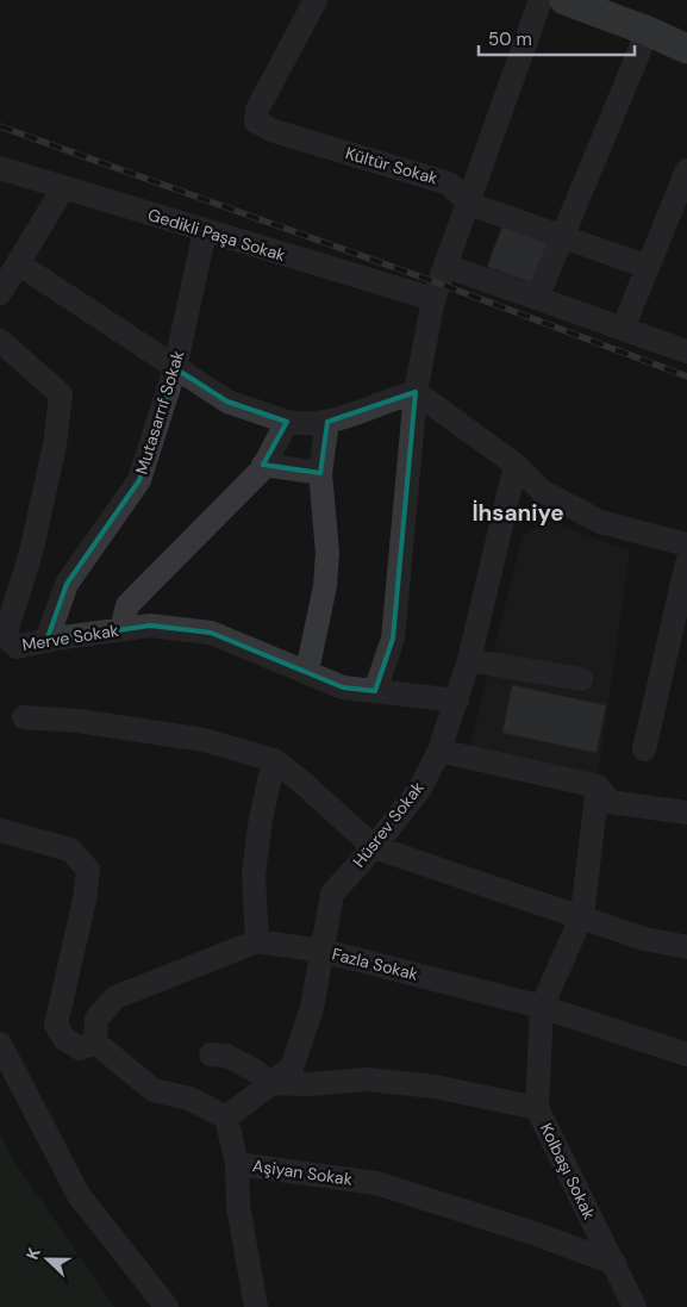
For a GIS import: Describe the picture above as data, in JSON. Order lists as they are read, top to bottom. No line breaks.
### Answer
{"streets":{"street":["Kültür Sokak","Gedikli Paşa Sokak","Mutasarrıf Sokak","Merve Sokak","Hüsrev Sokak","Fazla Sokak","Kolbaşı Sokak","Aşiyan Sokak"]},"crossings":[["Gedikli Paşa Sokak","Mutasarrıf Sokak"],["Mutasarrıf Sokak","Merve Sokak"],["Merve Sokak","Hüsrev Sokak"],["Hüsrev Sokak","Fazla Sokak"],["Hüsrev Sokak","Aşiyan Sokak"],["Fazla Sokak","Kolbaşı Sokak"],["Kolbaşı Sokak","Aşiyan Sokak"]],"districts":["İhsaniye"],"scale_bar":"50 m","north":"left"}
